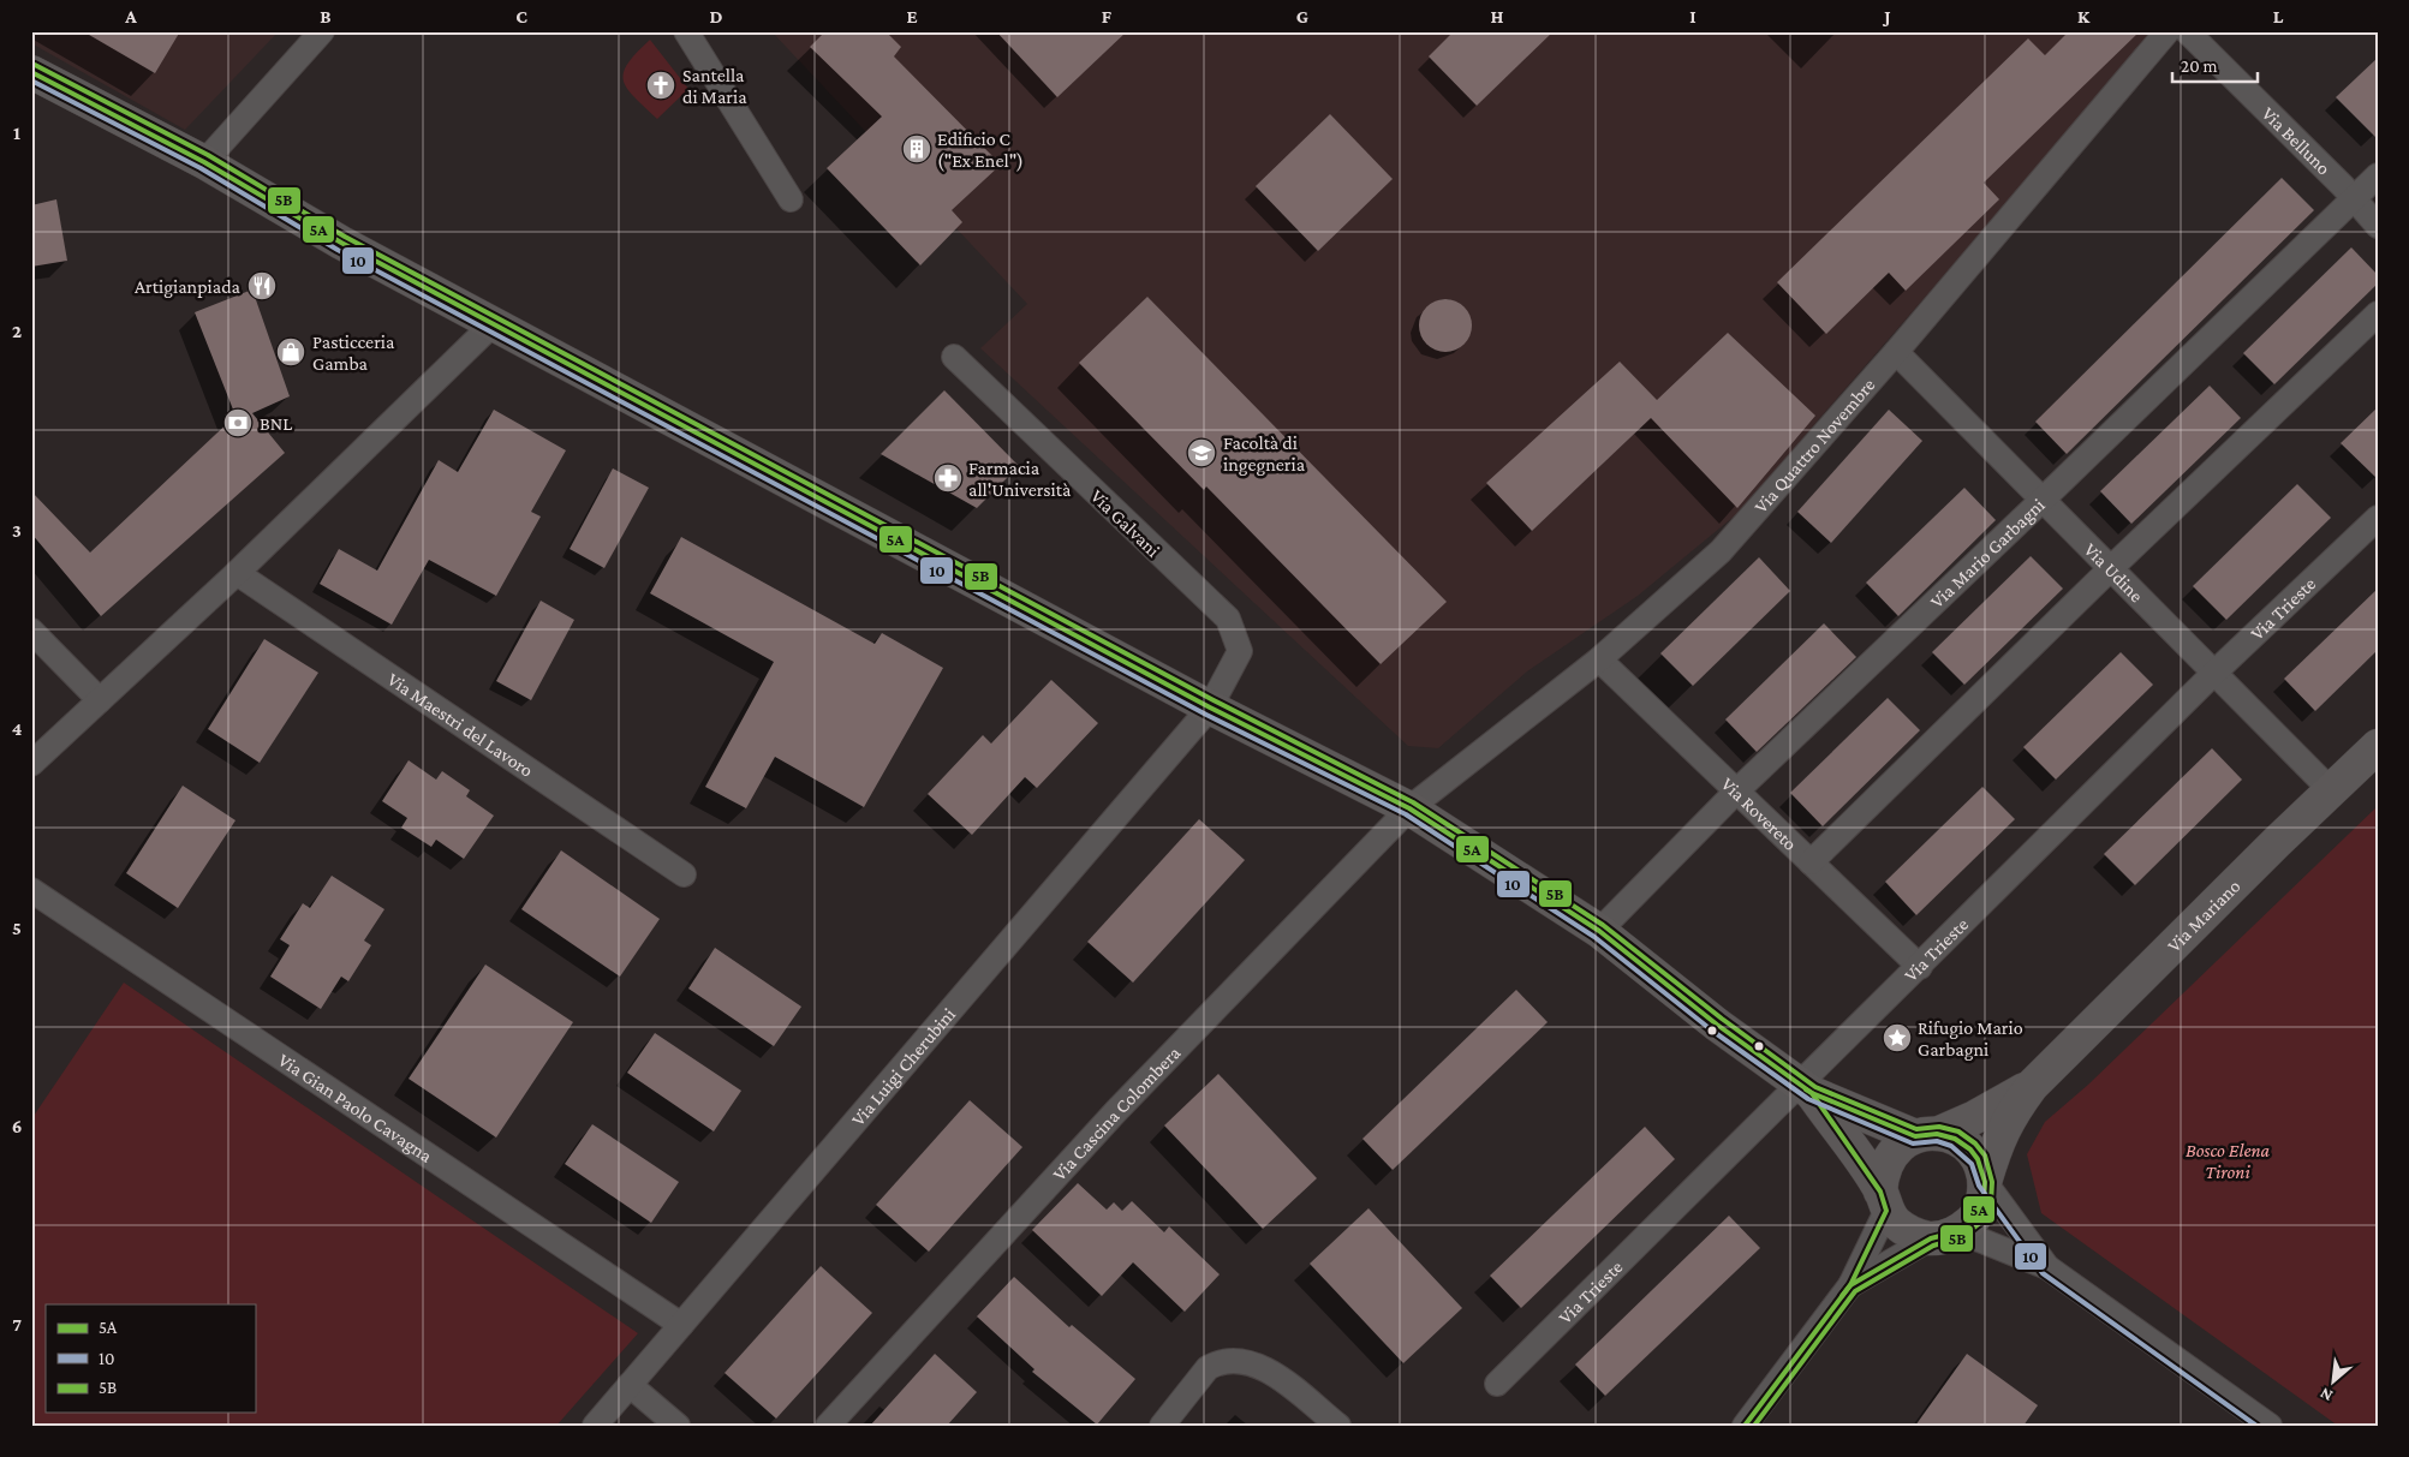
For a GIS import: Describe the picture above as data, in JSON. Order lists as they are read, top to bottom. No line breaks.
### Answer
{"streets":{"street":["Via Belluno","Via Quattro Novembre","Via Galvani","Via Mario Garbagni","Via Udine","Via Trieste","Via Maestri del Lavoro","Via Rovereto","Via Mariano","Via Luigi Cherubini","Via Gian Paolo Cavagna","Via Cascina Colombera"]},"crossings":[["Via Belluno","Via Mario Garbagni"],["Via Quattro Novembre","Via Udine"],["Via Quattro Novembre","Via Rovereto"],["Via Quattro Novembre","Via Cascina Colombera"],["Via Galvani","Via Luigi Cherubini"],["Via Mario Garbagni","Via Udine"],["Via Mario Garbagni","Via Rovereto"],["Via Udine","Via Trieste"],["Via Udine","Via Mariano"],["Via Trieste","Via Rovereto"],["Via Luigi Cherubini","Via Gian Paolo Cavagna"]],"parks":["Bosco Elena Tironi"],"places":{"church":["Santella di Maria"],"building":["Edificio C (\"Ex Enel\")"],"restaurant":["Artigianpiada"],"shop":["Pasticceria Gamba"],"bank":["BNL"],"school or university":["Facoltà di ingegneria"],"pharmacy":["Farmacia all'Università"],"place":["Rifugio Mario Garbagni"]},"lines":["transit line 5B","transit line 5A","transit line 10"],"legend":["5A","10","5B"],"scale_bar":"20 m","north":"bottom left","grid":{"columns":["A","B","C","D","E","F","G","H","I","J","K","L"],"rows":["1","2","3","4","5","6","7"]}}
